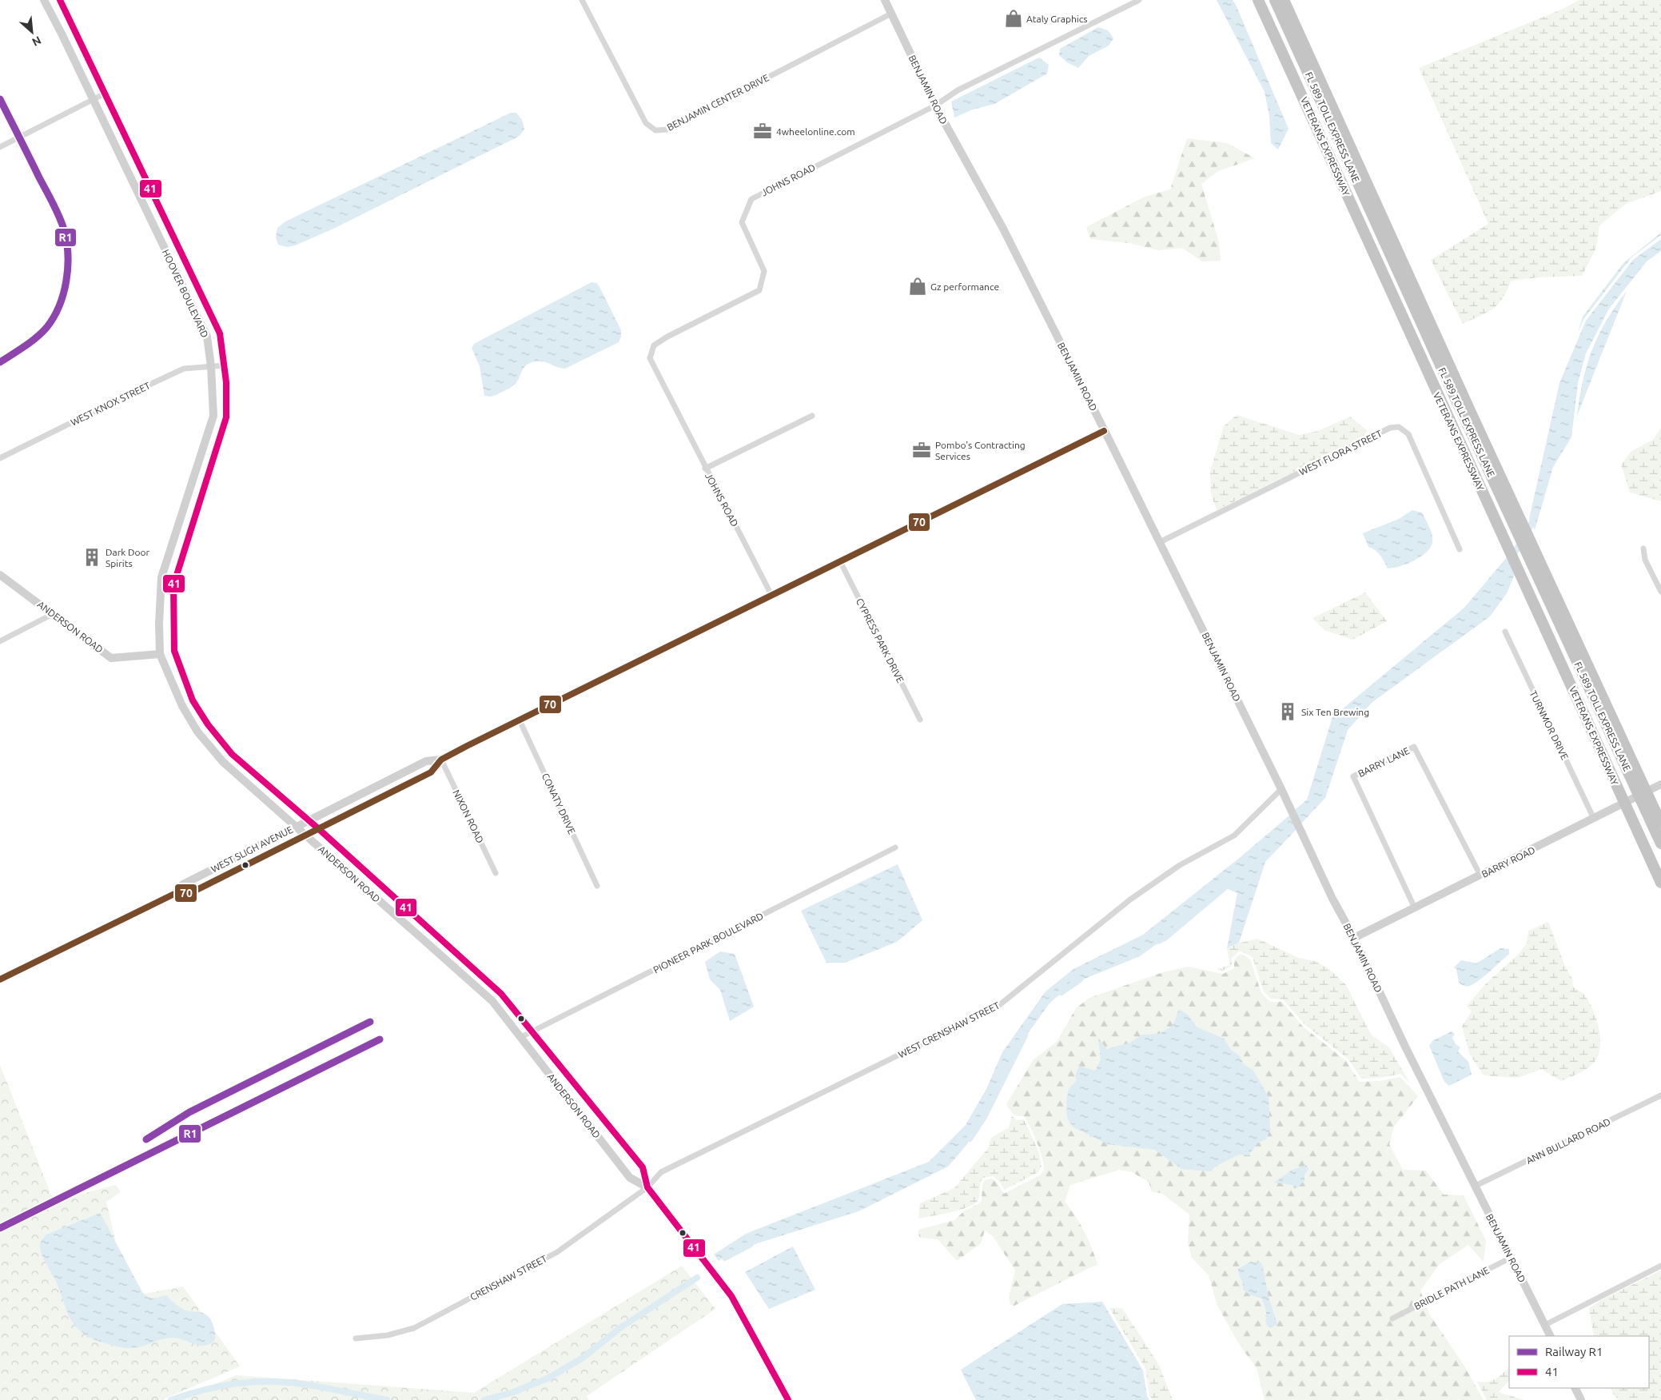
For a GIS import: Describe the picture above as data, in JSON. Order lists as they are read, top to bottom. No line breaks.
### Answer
{"streets":{"highway":["FL 589 TOLL EXPRESS LANE","VETERANS EXPRESSWAY"],"main road":["BENJAMIN ROAD","HOOVER BOULEVARD","ANDERSON ROAD","WEST SLIGH AVENUE","BARRY ROAD"],"street":["BENJAMIN CENTER DRIVE","JOHNS ROAD","WEST KNOX STREET","WEST FLORA STREET","CYPRESS PARK DRIVE","TURNMOR DRIVE","BARRY LANE","CONATY DRIVE","NIXON ROAD","PIONEER PARK BOULEVARD","WEST CRENSHAW STREET","ANN BULLARD ROAD","CRENSHAW STREET","BRIDLE PATH LANE"]},"crossings":[["BENJAMIN ROAD","BENJAMIN CENTER DRIVE"],["BENJAMIN ROAD","JOHNS ROAD"],["BENJAMIN ROAD","WEST FLORA STREET"],["BENJAMIN ROAD","WEST SLIGH AVENUE"],["BENJAMIN ROAD","BARRY ROAD"],["BENJAMIN ROAD","WEST CRENSHAW STREET"],["BENJAMIN ROAD","ANN BULLARD ROAD"],["BENJAMIN ROAD","BRIDLE PATH LANE"],["FL 589 TOLL EXPRESS LANE","VETERANS EXPRESSWAY"],["JOHNS ROAD","WEST SLIGH AVENUE"],["HOOVER BOULEVARD","WEST KNOX STREET"],["HOOVER BOULEVARD","ANDERSON ROAD"],["ANDERSON ROAD","WEST SLIGH AVENUE"],["ANDERSON ROAD","PIONEER PARK BOULEVARD"],["ANDERSON ROAD","WEST CRENSHAW STREET"],["ANDERSON ROAD","CRENSHAW STREET"],["CYPRESS PARK DRIVE","WEST SLIGH AVENUE"],["TURNMOR DRIVE","BARRY ROAD"],["BARRY LANE","BARRY ROAD"],["CONATY DRIVE","WEST SLIGH AVENUE"],["NIXON ROAD","WEST SLIGH AVENUE"],["WEST CRENSHAW STREET","CRENSHAW STREET"]],"places":{"shop":["Ataly Graphics","Gz performance"],"office":["4wheelonline.com","Pombo's Contracting Services"],"building":["Dark Door Spirits","Six Ten Brewing"]},"lines":["transit line 41","rail line R1","transit line 70"],"legend":["Railway R1","41"],"north":"bottom right"}
